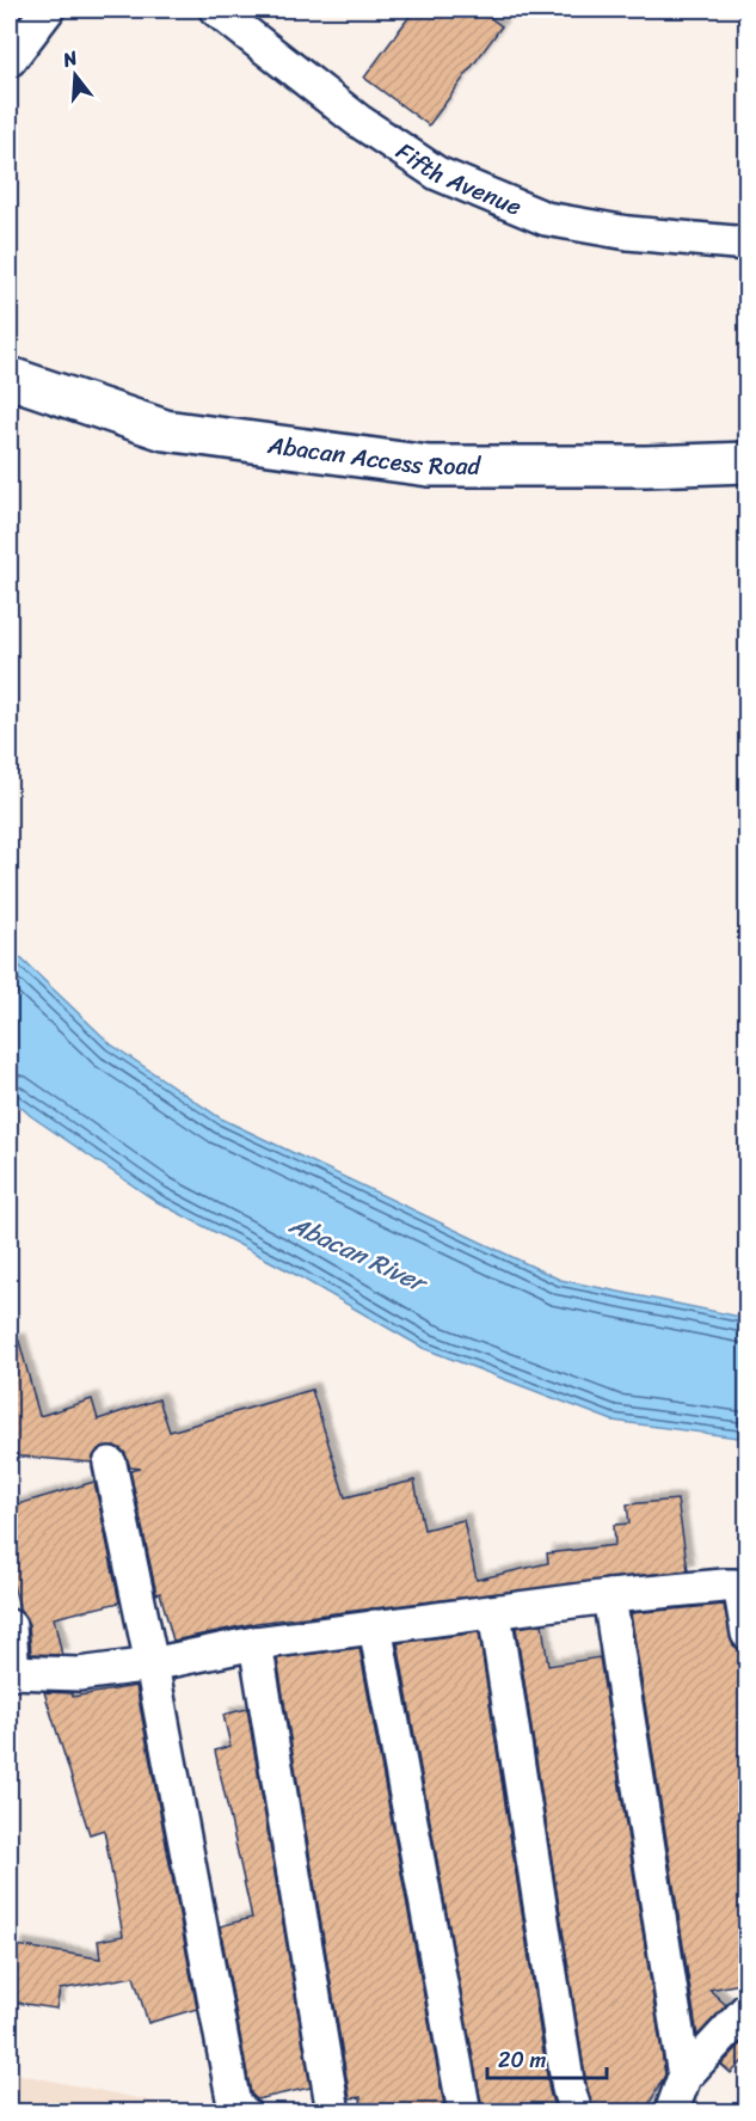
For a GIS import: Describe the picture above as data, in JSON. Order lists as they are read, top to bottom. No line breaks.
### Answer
{"streets":{"street":["Fifth Avenue","Abacan Access Road"]},"water":["Abacan River"],"scale_bar":"20 m","north":"top"}
